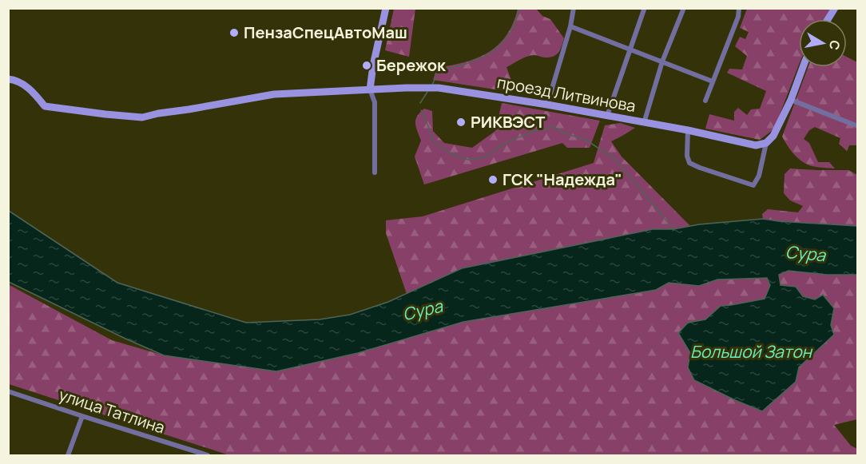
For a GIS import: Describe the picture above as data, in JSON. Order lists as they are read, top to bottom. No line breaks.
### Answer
{"streets":{"main road":["проезд Литвинова"],"street":["улица Татлина"]},"water":["Сура","Большой Затон"],"places":["ПензаСпецАвтоМаш","Бережок","РИКВЭСТ","ГСК \"Надежда\""],"north":"right"}
